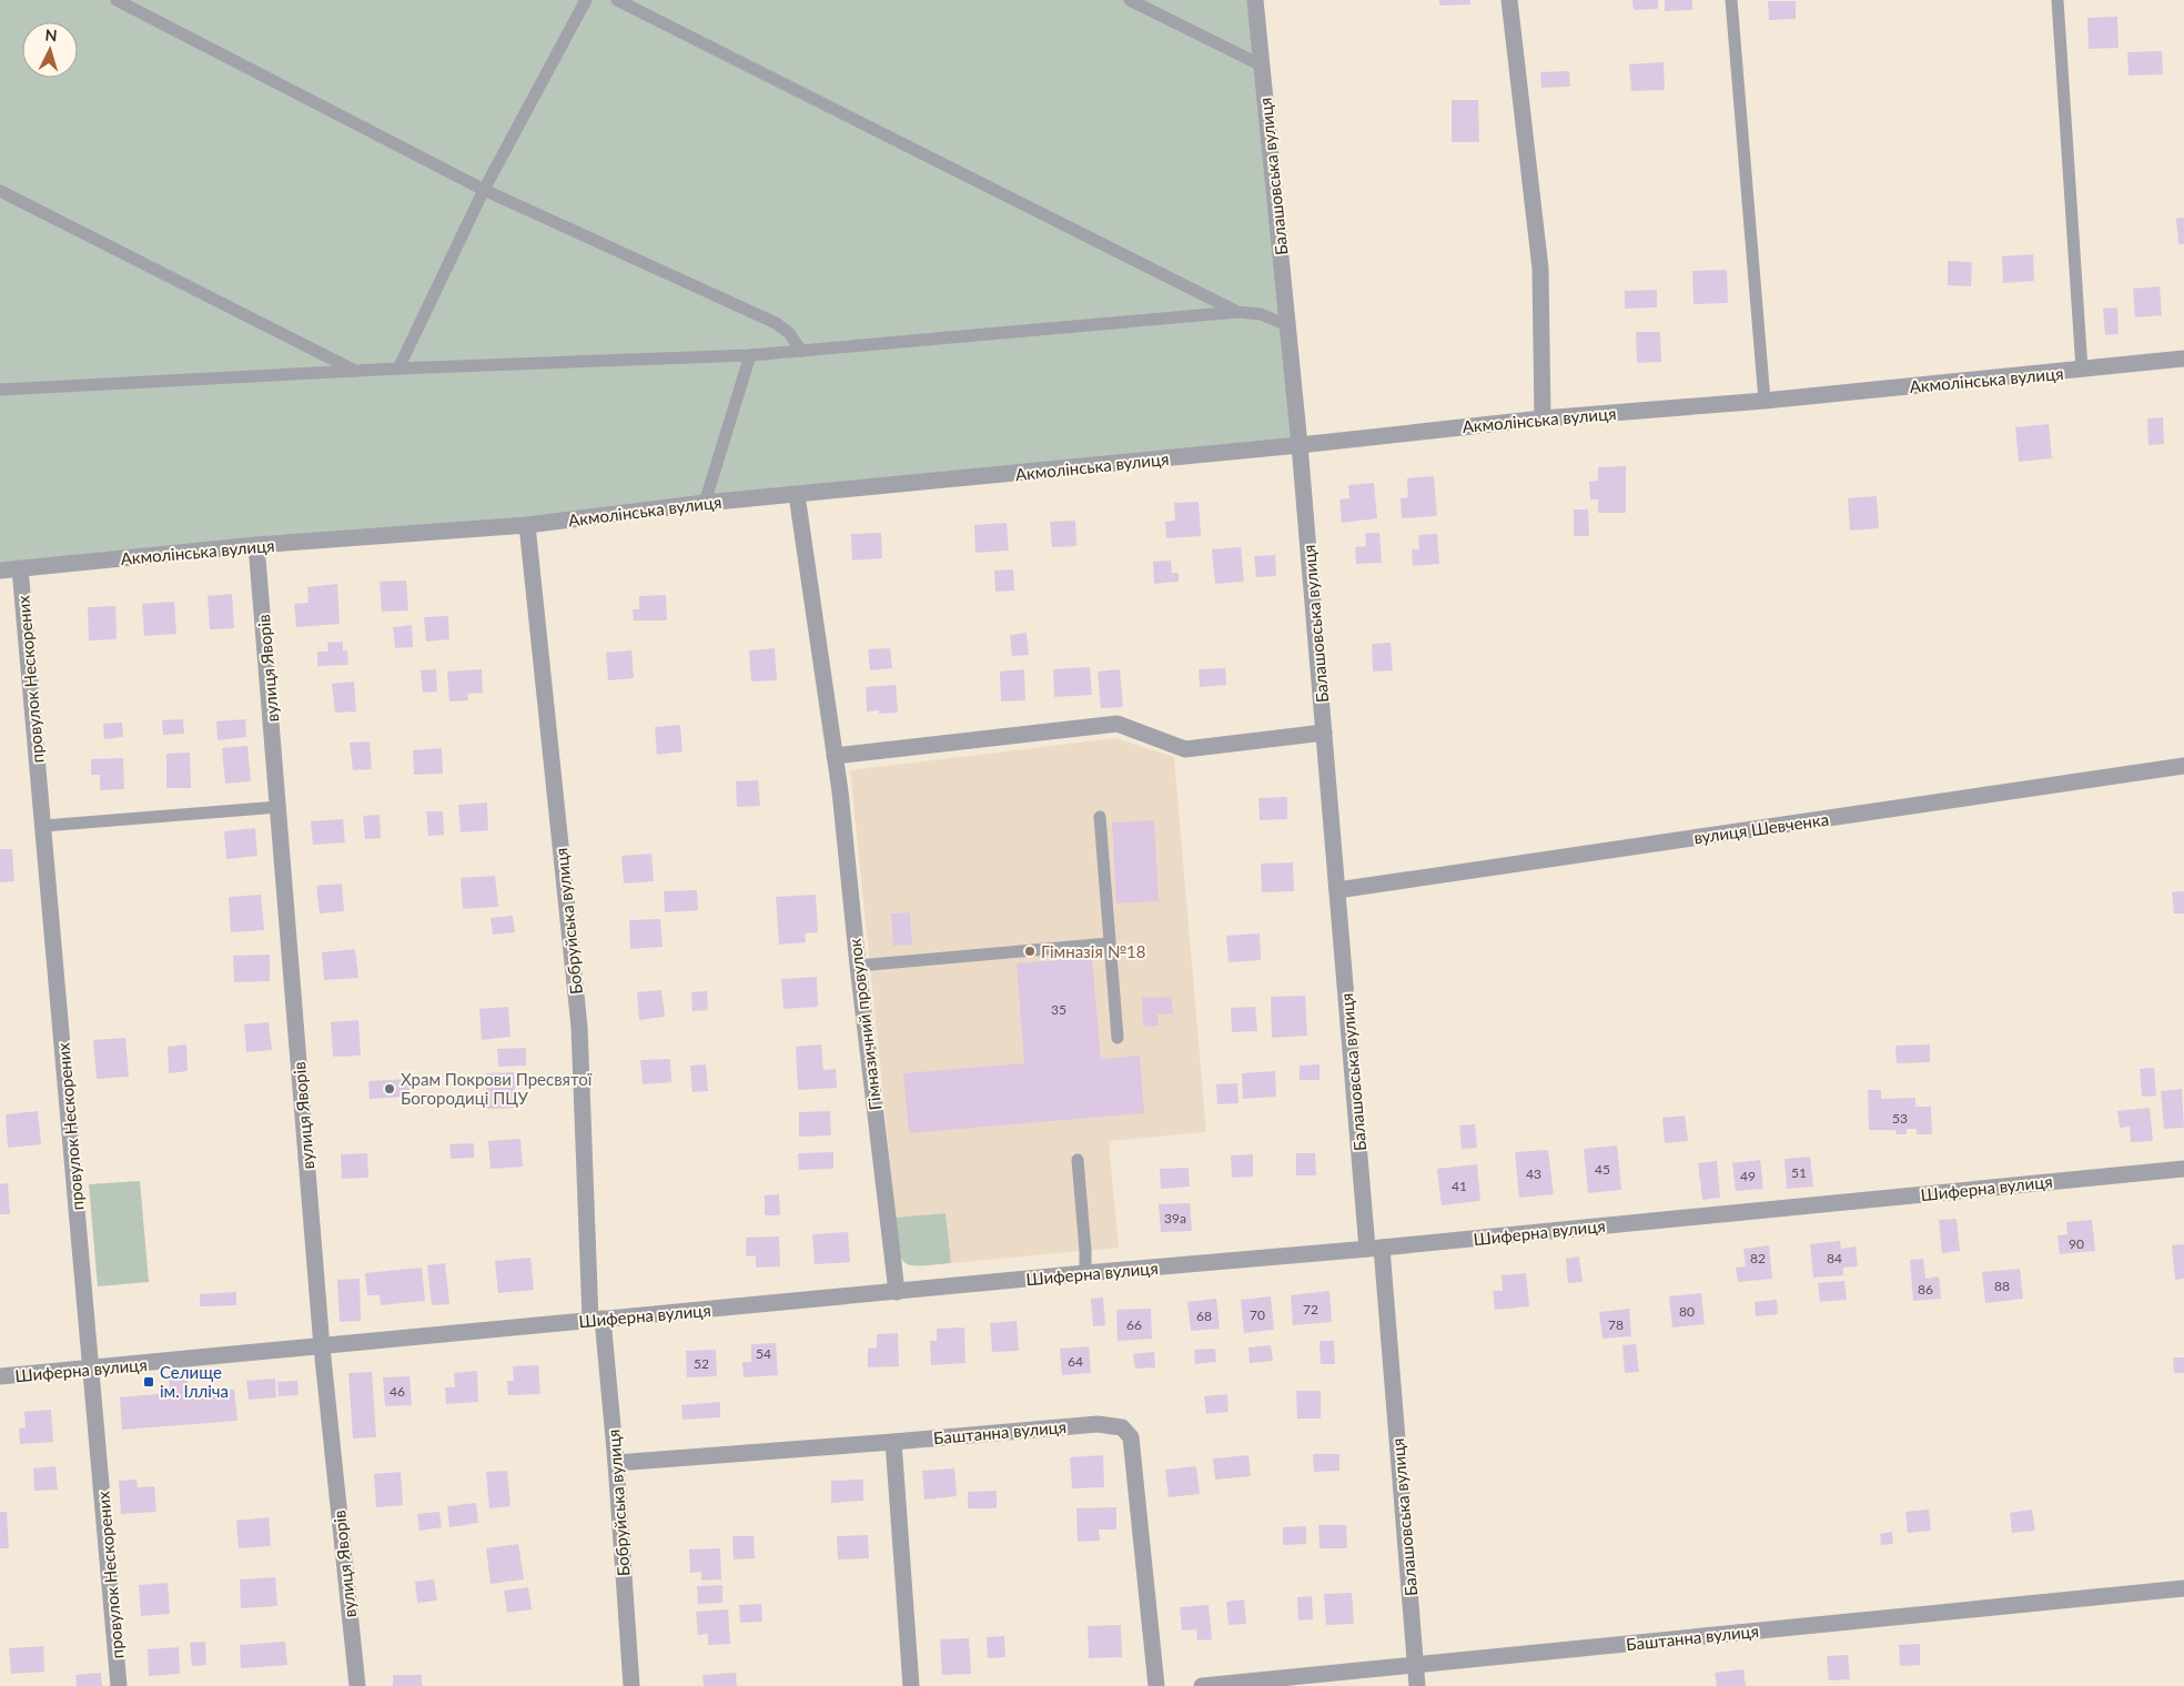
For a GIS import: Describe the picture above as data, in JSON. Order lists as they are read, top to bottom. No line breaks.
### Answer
{"streets":{"street":["Балашовська вулиця","Акмолінська вулиця","вулиця Яворів","провулок Нескорених","вулиця Шевченка","Бобруйська вулиця","Гімназичний провулок","Шиферна вулиця","Баштанна вулиця"]},"crossings":[["Балашовська вулиця","Акмолінська вулиця"],["Балашовська вулиця","вулиця Шевченка"],["Балашовська вулиця","Шиферна вулиця"],["Балашовська вулиця","Баштанна вулиця"],["Акмолінська вулиця","вулиця Яворів"],["Акмолінська вулиця","провулок Нескорених"],["Акмолінська вулиця","Бобруйська вулиця"],["Акмолінська вулиця","Гімназичний провулок"],["вулиця Яворів","Шиферна вулиця"],["провулок Нескорених","Шиферна вулиця"],["Бобруйська вулиця","Шиферна вулиця"],["Бобруйська вулиця","Баштанна вулиця"],["Гімназичний провулок","Шиферна вулиця"]],"places":{"other":["Гімназія №18","Храм Покрови Пресвятої Богородиці ПЦУ"],"transit":["Селище ім. Ілліча"]},"house_numbers":["35","53","45","51","43","49","41","39а","90","82","84","88","86","72","80","70","68","66","78","54","64","52","46"],"north":"top"}
